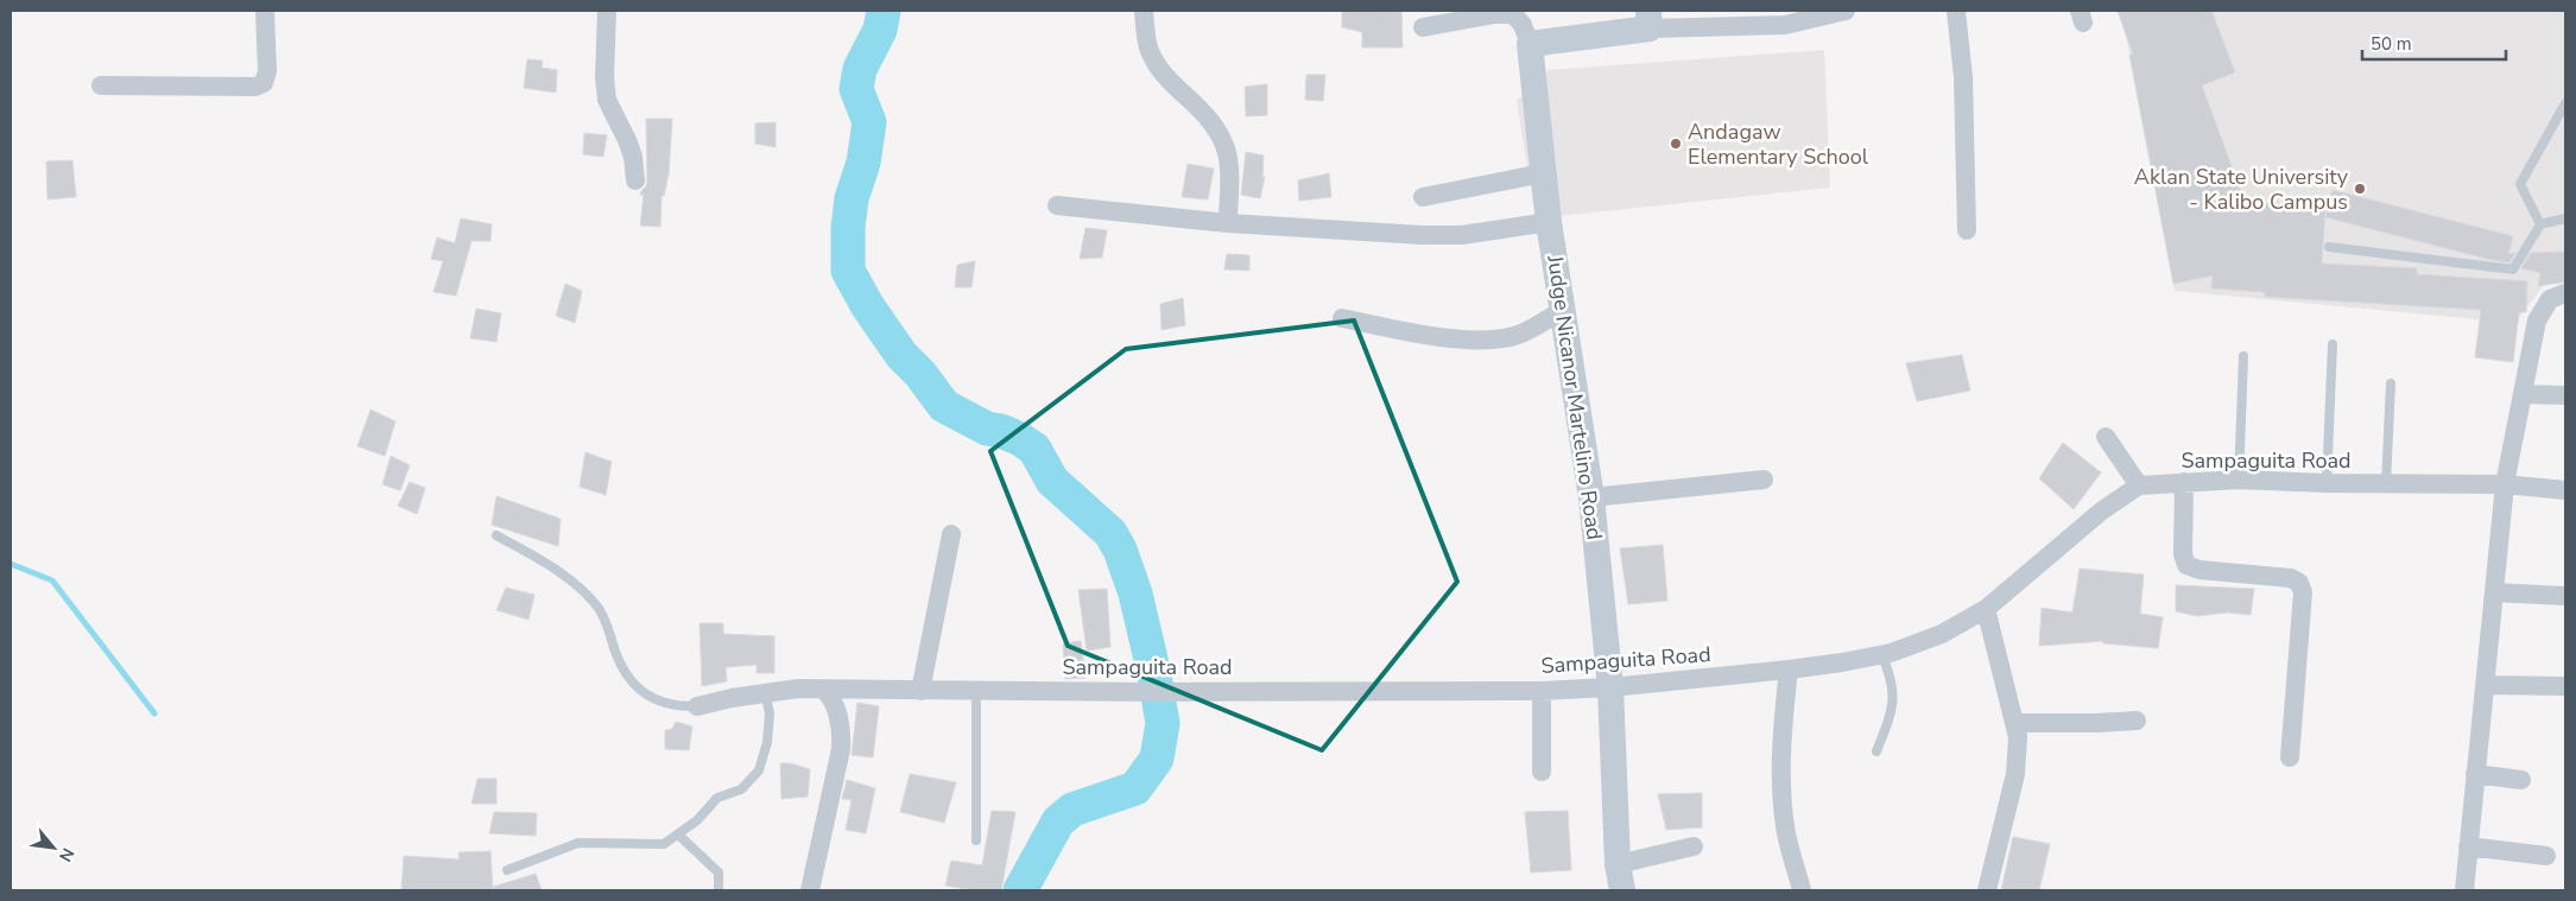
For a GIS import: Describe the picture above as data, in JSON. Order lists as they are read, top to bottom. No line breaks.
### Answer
{"streets":{"street":["Judge Nicanor Martelino Road","Sampaguita Road"]},"crossings":[["Judge Nicanor Martelino Road","Sampaguita Road"]],"places":["Andagaw Elementary School","Aklan State University - Kalibo Campus"],"scale_bar":"50 m","north":"bottom right"}
